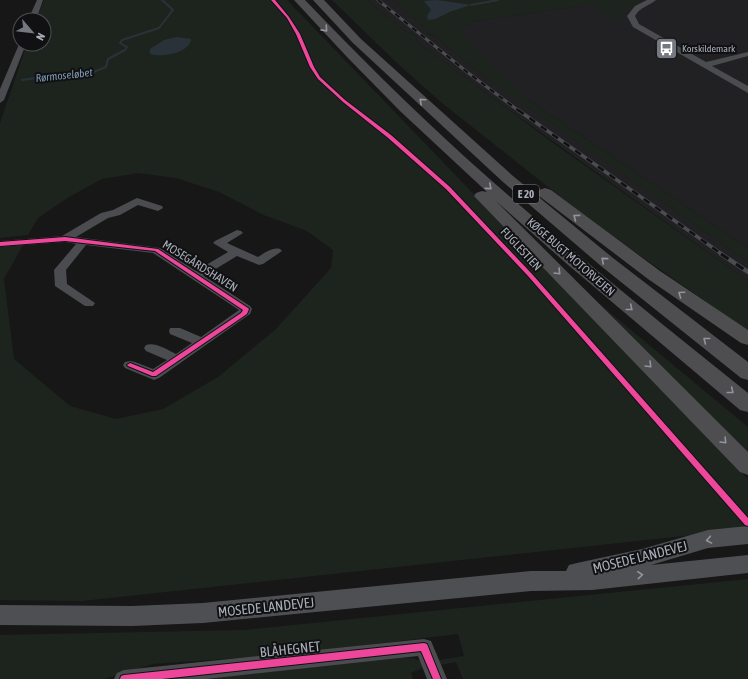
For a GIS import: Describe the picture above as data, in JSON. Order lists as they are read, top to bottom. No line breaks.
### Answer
{"streets":{"highway":["E 20","KØGE BUGT MOTORVEJEN"],"main road":["MOSEDE LANDEVEJ"],"street":["MOSEGÅRDSHAVEN","BLÅHEGNET"],"cycle path":["FUGLESTIEN"]},"water":["Rørmoseløbet"],"places":{"bus stop":["Korskildemark"]},"north":"bottom right"}
